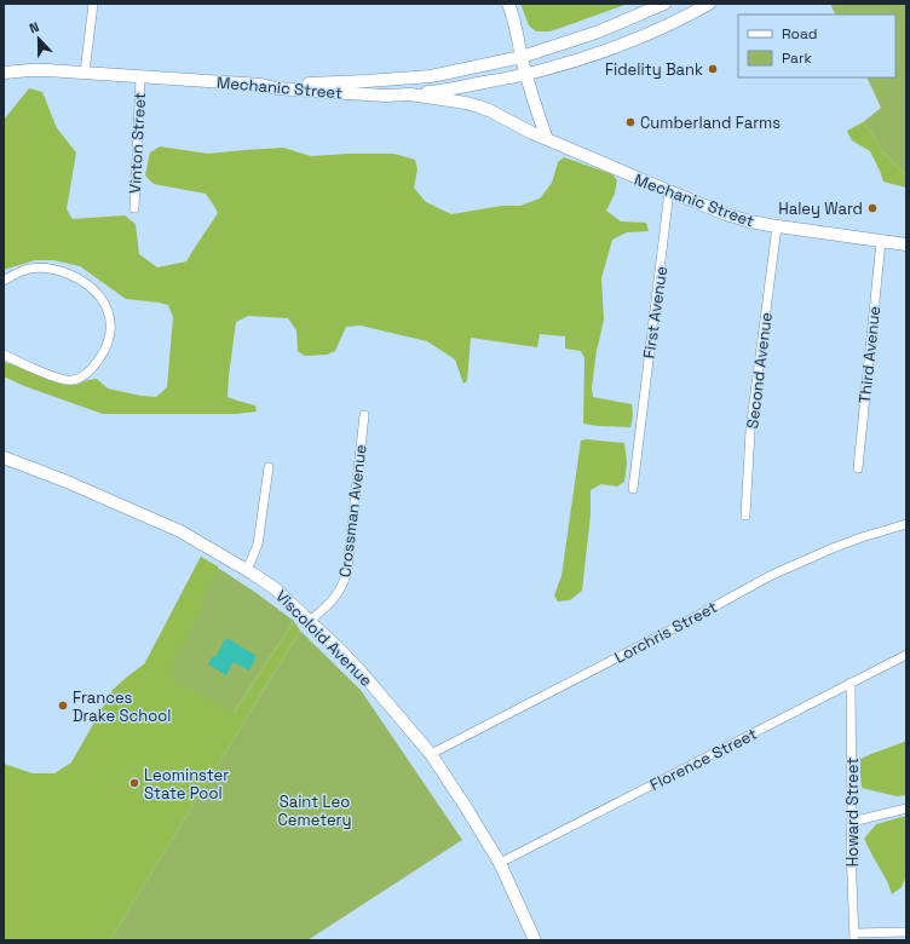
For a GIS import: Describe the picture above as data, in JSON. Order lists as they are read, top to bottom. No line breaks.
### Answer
{"streets":{"main road":["Mechanic Street","Viscoloid Avenue"],"street":["Vinton Street","First Avenue","Third Avenue","Second Avenue","Crossman Avenue","Lorchris Street","Florence Street","Howard Street"]},"crossings":[["Mechanic Street","Vinton Street"],["Mechanic Street","First Avenue"],["Mechanic Street","Third Avenue"],["Mechanic Street","Second Avenue"],["Crossman Avenue","Viscoloid Avenue"],["Lorchris Street","Viscoloid Avenue"],["Viscoloid Avenue","Florence Street"],["Florence Street","Howard Street"]],"parks":["Saint Leo Cemetery"],"places":["Fidelity Bank","Cumberland Farms","Haley Ward","Frances Drake School","Leominster State Pool"],"legend":["Road","Park"],"north":"top"}
